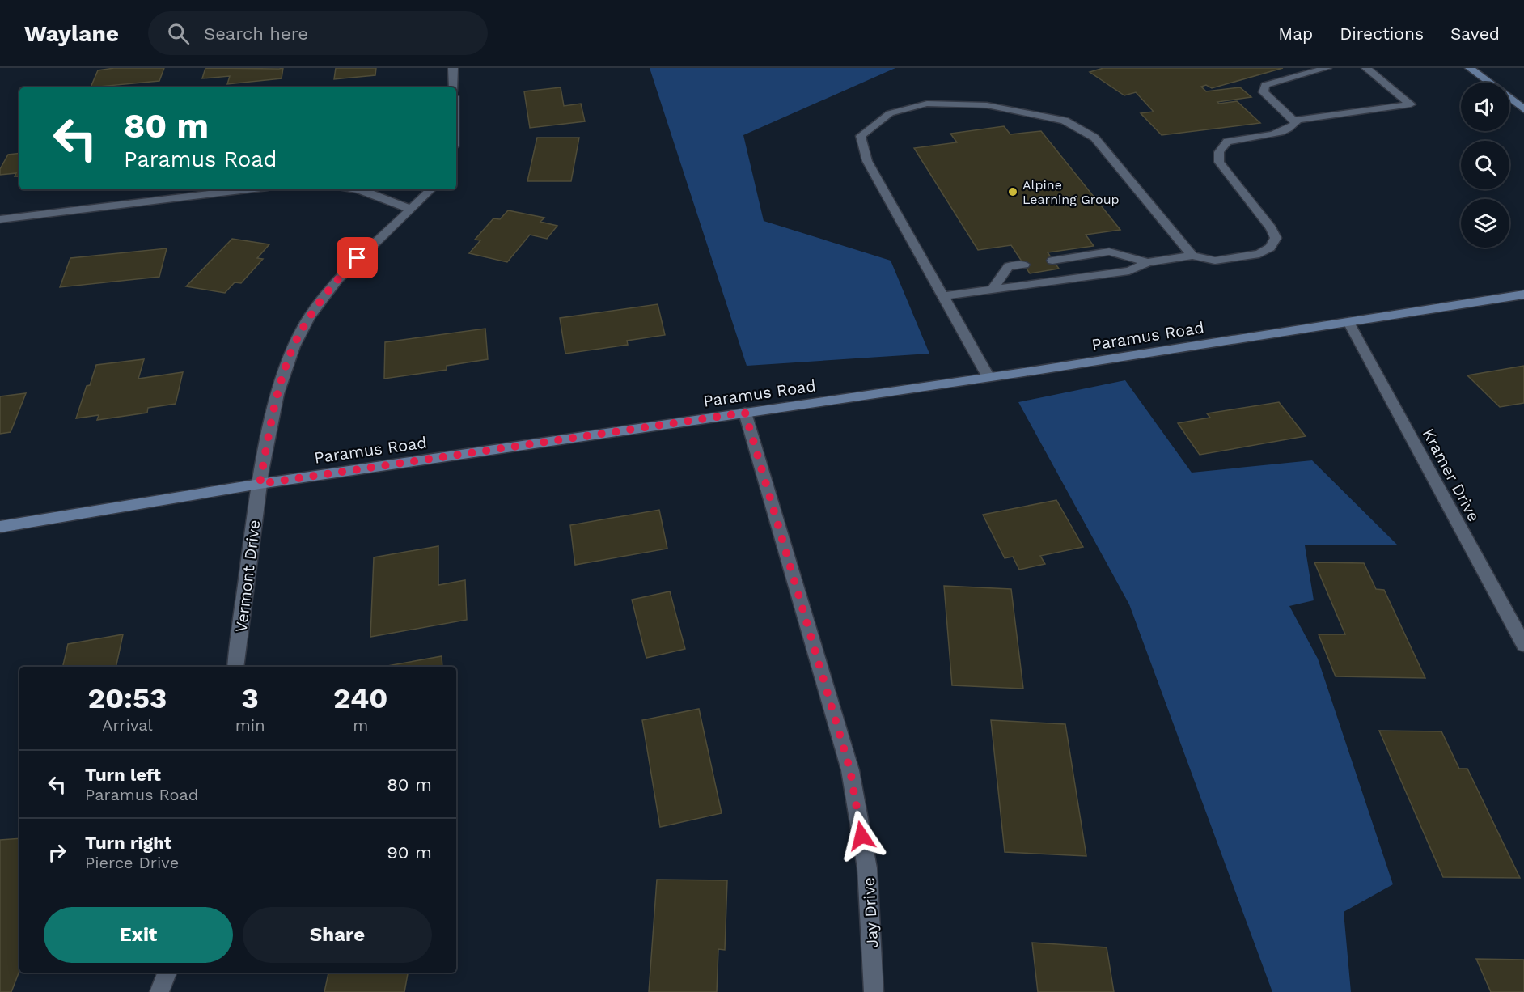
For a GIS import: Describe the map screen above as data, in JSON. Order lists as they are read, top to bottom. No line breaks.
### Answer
{"streets":{"main road":["Paramus Road"],"street":["Kramer Drive","Vermont Drive","Jay Drive"]},"crossings":[["Paramus Road","Kramer Drive"],["Paramus Road","Vermont Drive"],["Paramus Road","Jay Drive"]],"places":["Alpine Learning Group"],"page":{"header":"Waylane","search":"Search here","nav":["Map","Directions","Saved"],"turn":["80 m","Paramus Road"],"eta":["20:53","Arrival","3","min","240","m"],"list":[{"name":"Turn left","note":"Paramus Road","value":"80 m"},{"name":"Turn right","note":"Pierce Drive","value":"90 m"}],"buttons":["Exit","Share"]}}
